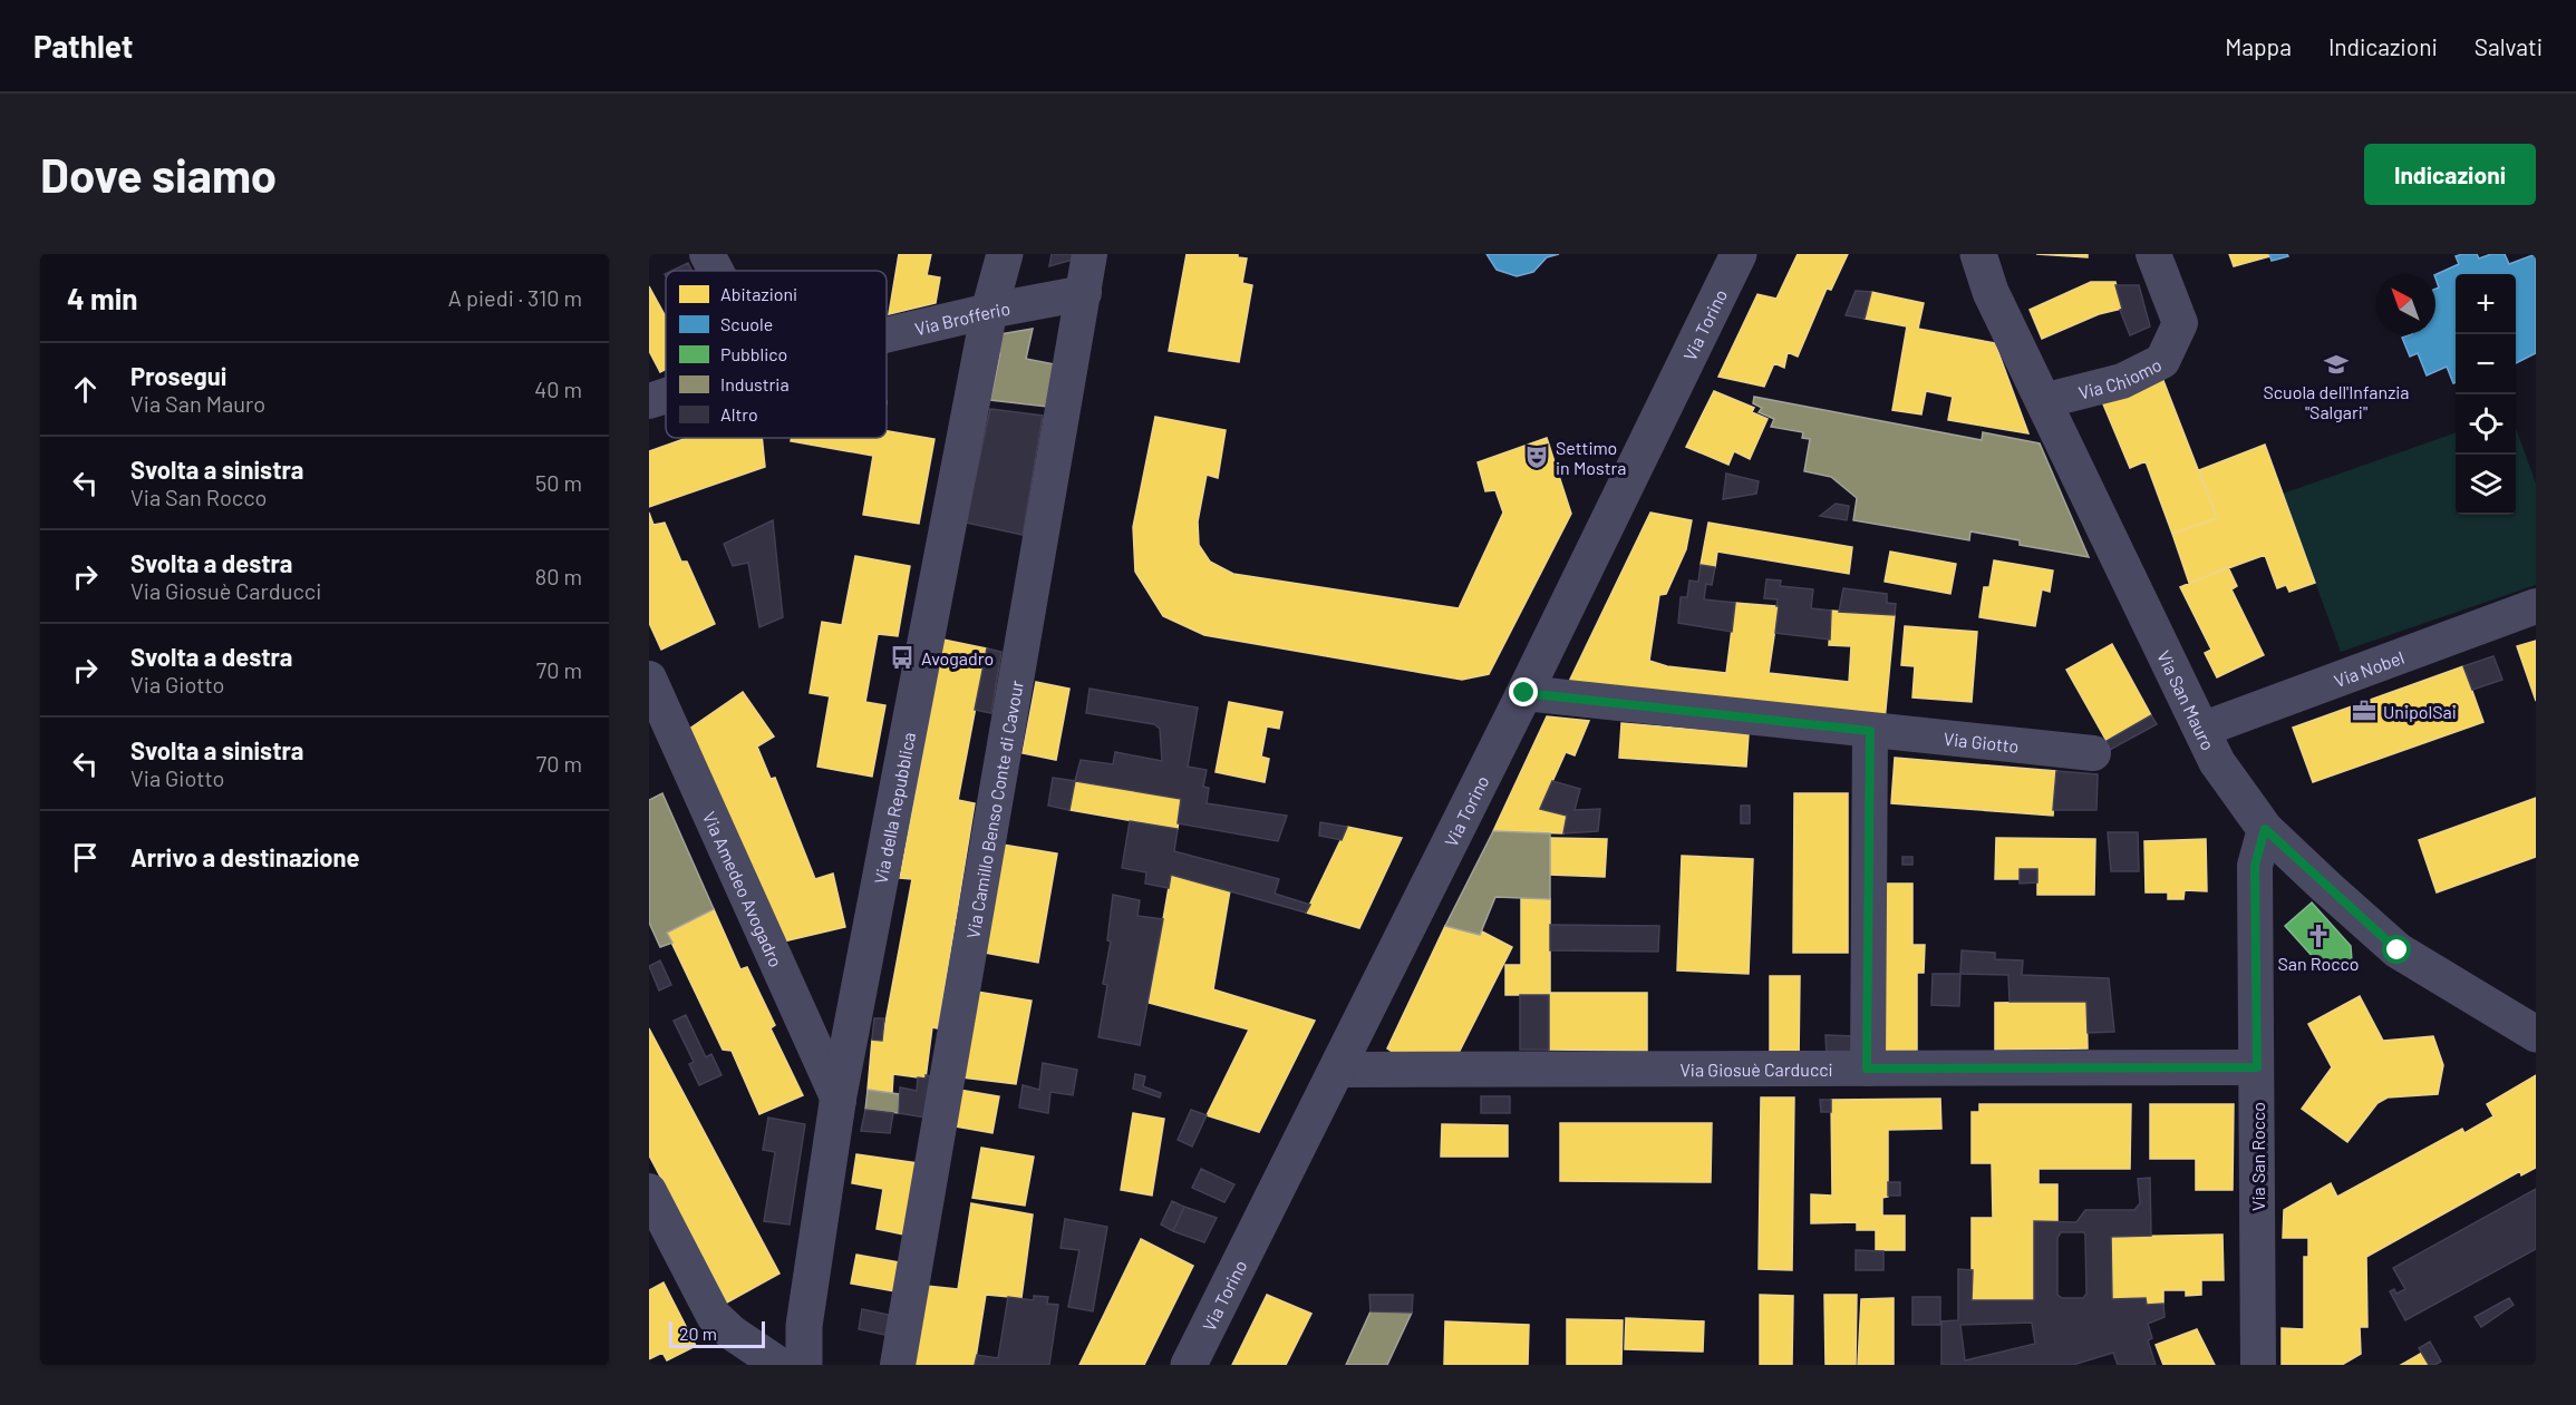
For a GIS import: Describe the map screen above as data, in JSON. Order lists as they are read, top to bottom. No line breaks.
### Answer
{"streets":{"street":["Via Brofferio","Via Torino","Via Chiomo","Via Nobel","Via San Mauro","Via Giotto","Via della Repubblica","Via Camillo Benso Conte di Cavour","Via Amedeo Avogadro","Via Giosuè Carducci","Via San Rocco"]},"crossings":[["Via Brofferio","Via della Repubblica"],["Via Brofferio","Via Camillo Benso Conte di Cavour"],["Via Torino","Via Giotto"],["Via Torino","Via Giosuè Carducci"],["Via Chiomo","Via San Mauro"],["Via Nobel","Via San Mauro"],["Via San Mauro","Via San Rocco"],["Via della Repubblica","Via Amedeo Avogadro"],["Via Giosuè Carducci","Via San Rocco"]],"places":{"school or university":["Scuola dell'Infanzia \"Salgari\""],"theatre":["Settimo in Mostra"],"bus stop":["Avogadro"],"office":["UnipolSai"],"church":["San Rocco"]},"legend":["Abitazioni","Scuole","Pubblico","Industria","Altro"],"scale_bar":"20 m","north":"top left","page":{"header":"Pathlet","nav":["Mappa","Indicazioni","Salvati"],"buttons":"Indicazioni","title":"Dove siamo","heading":["4 min","A piedi · 310 m"],"map_buttons":["+","−"],"list":[["Prosegui","Via San Mauro","40 m"],["Svolta a sinistra","Via San Rocco","50 m"],["Svolta a destra","Via Giosuè Carducci","80 m"],["Svolta a destra","Via Giotto","70 m"],["Svolta a sinistra","Via Giotto","70 m"],"Arrivo a destinazione"],"scale":"20 m"}}
